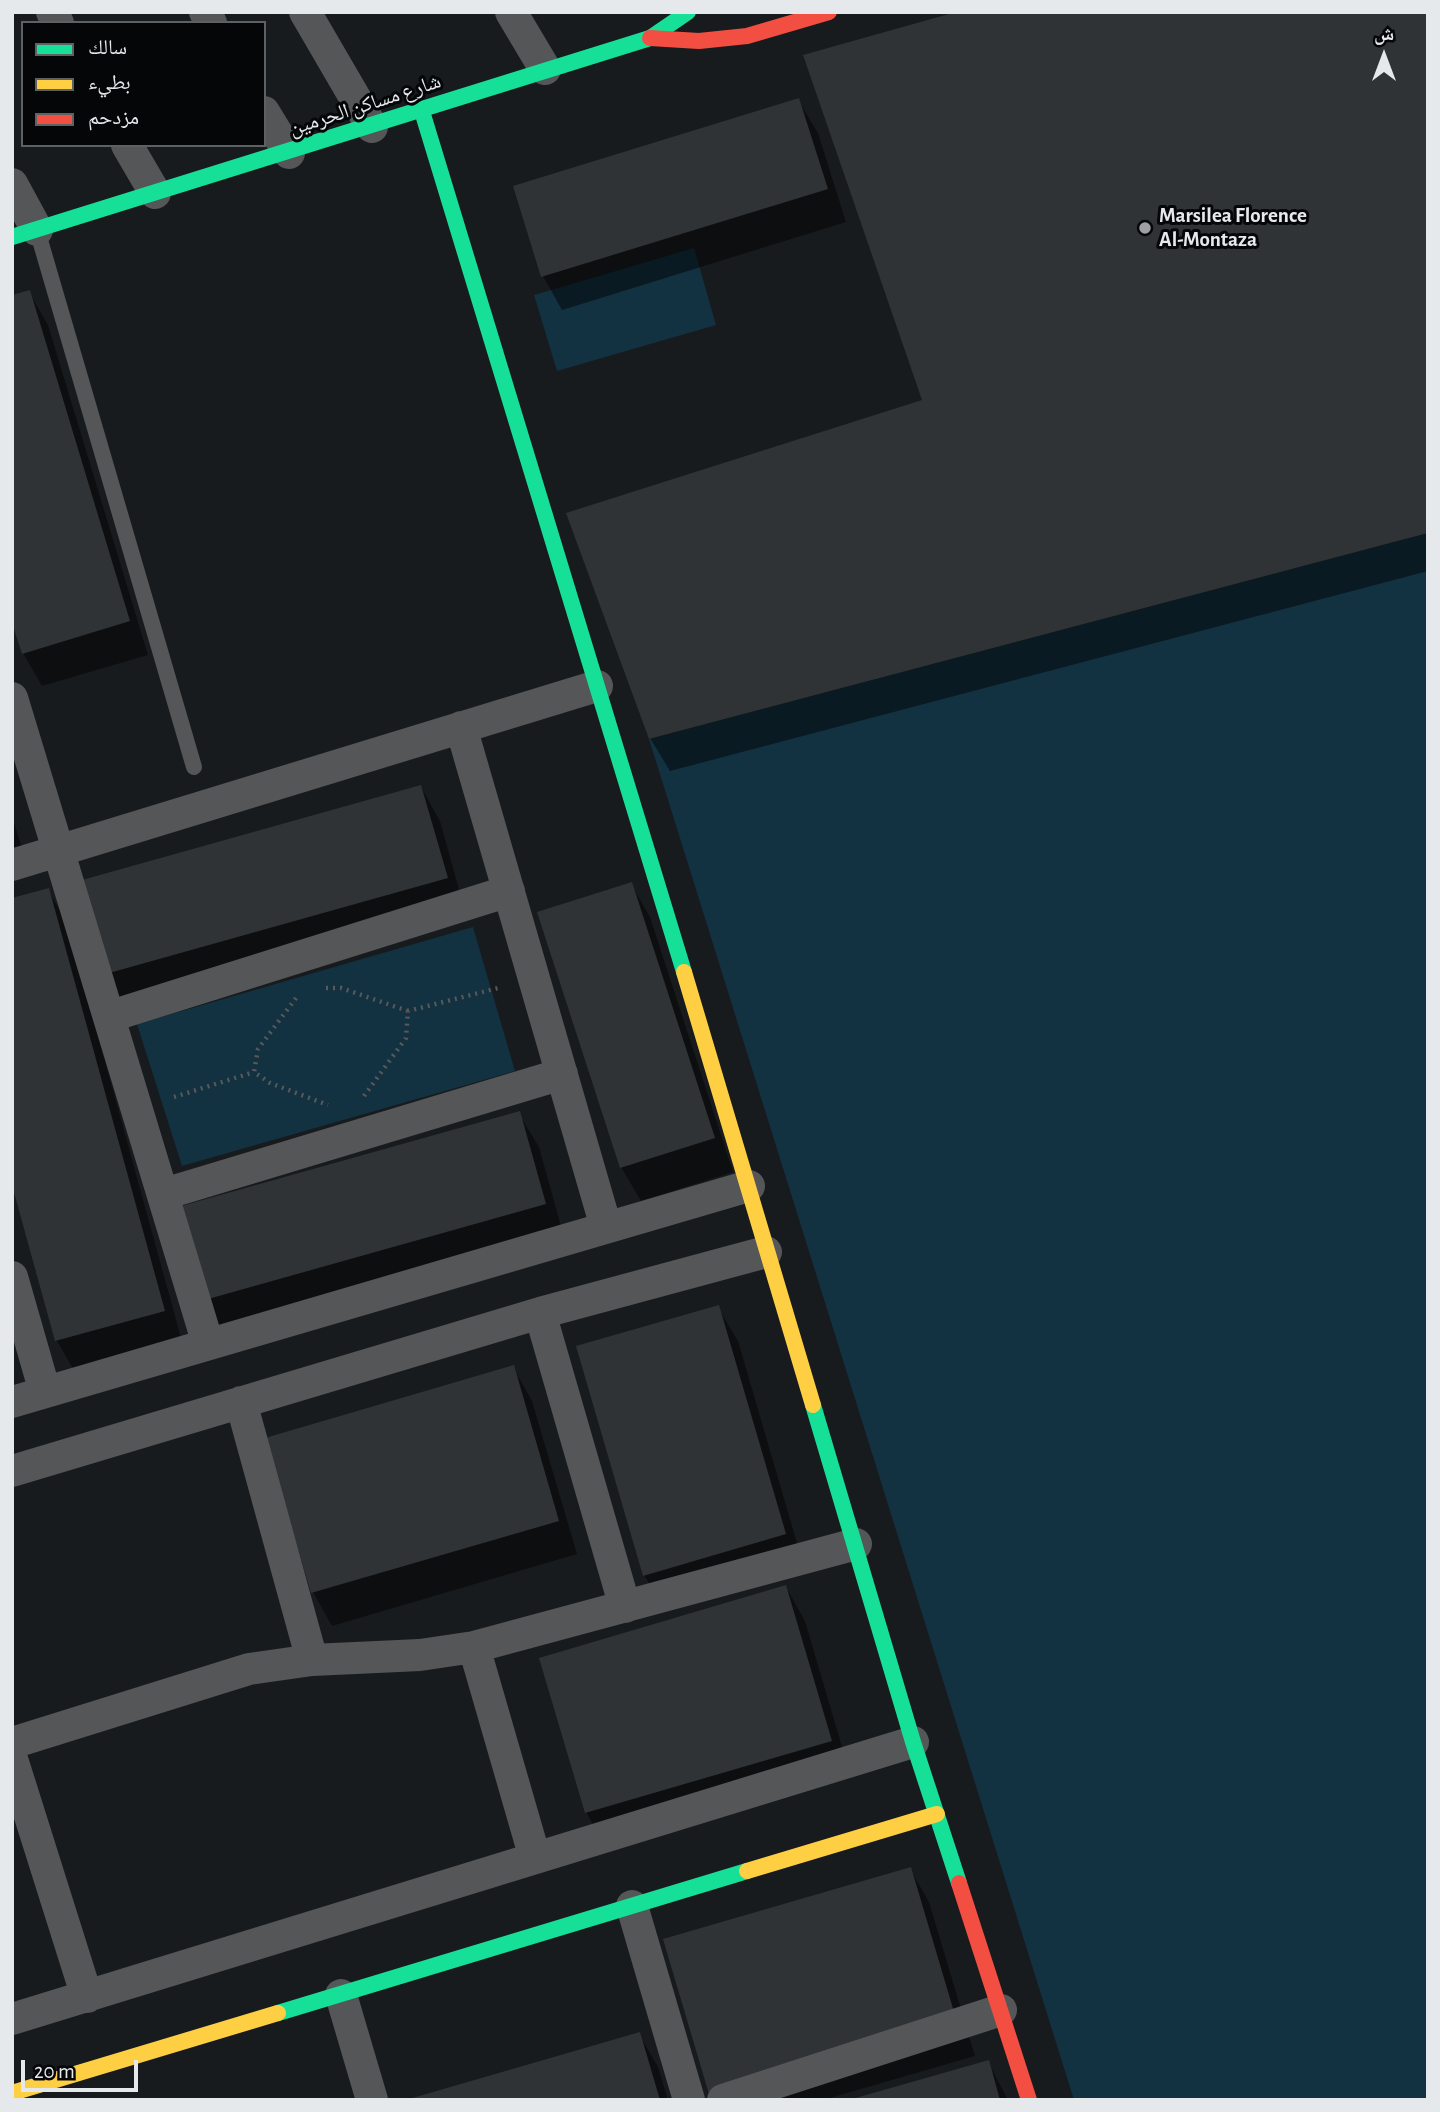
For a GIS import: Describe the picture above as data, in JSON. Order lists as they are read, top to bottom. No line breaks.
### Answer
{"streets":{"street":["شارع مساكن الحرمين"]},"places":["Marsilea Florence Al-Montaza"],"legend":["سالك","بطيء","مزدحم"],"scale_bar":"20 m","north":"top"}
